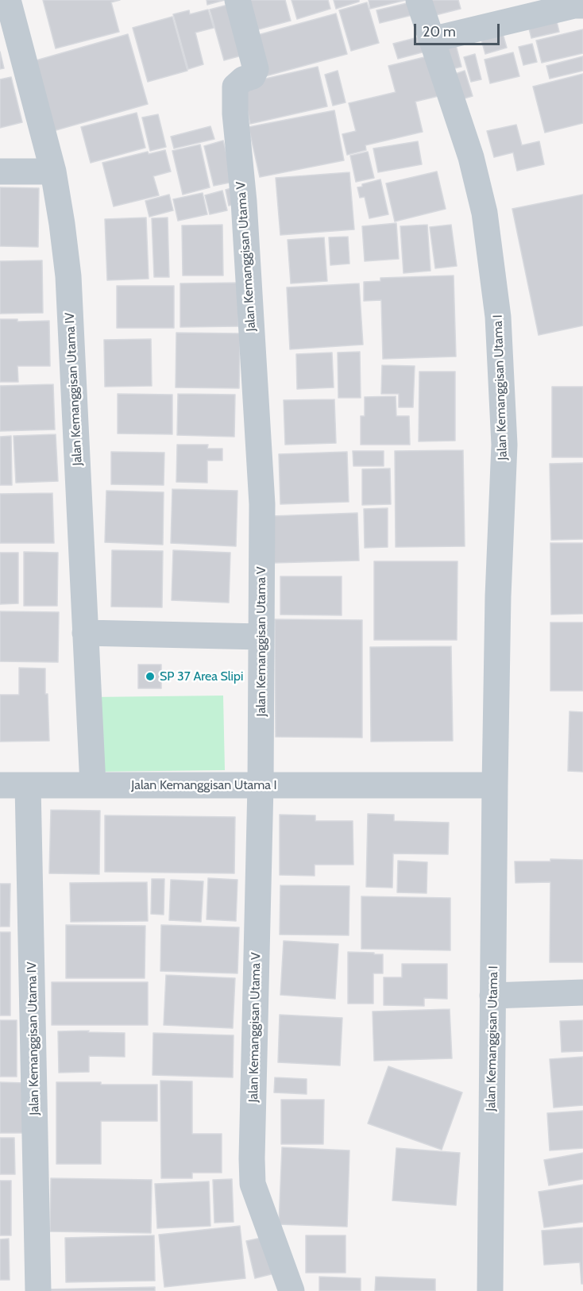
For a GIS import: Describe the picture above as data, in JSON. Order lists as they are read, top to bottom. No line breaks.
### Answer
{"streets":{"street":["Jalan Kemanggisan Utama V","Jalan Kemanggisan Utama I","Jalan Kemanggisan Utama IV"]},"crossings":[["Jalan Kemanggisan Utama V","Jalan Kemanggisan Utama I"],["Jalan Kemanggisan Utama I","Jalan Kemanggisan Utama IV"]],"places":["SP 37 Area Slipi"],"scale_bar":"20 m"}
